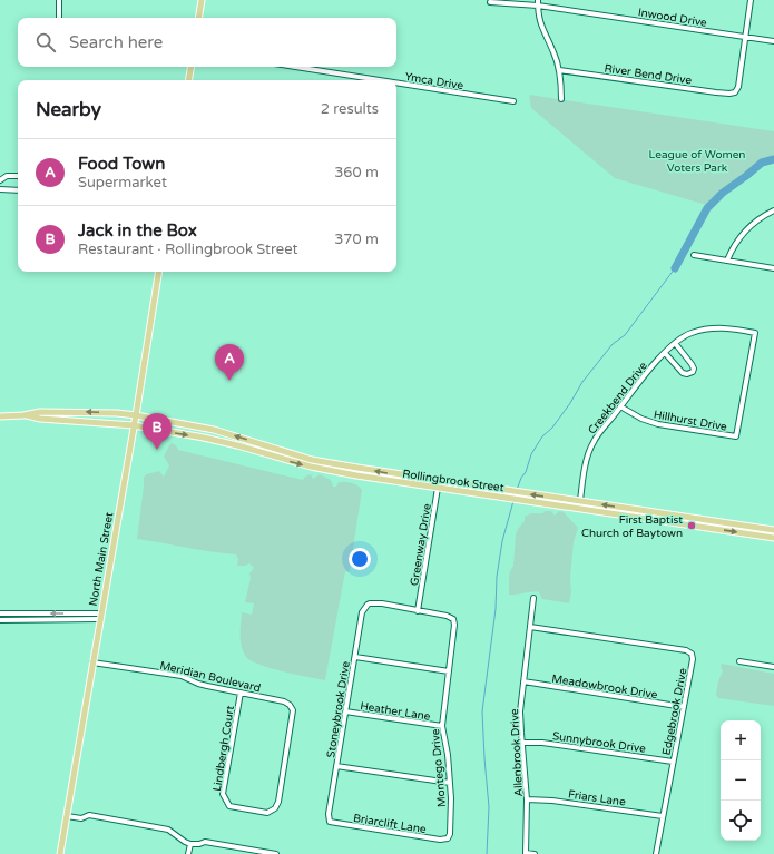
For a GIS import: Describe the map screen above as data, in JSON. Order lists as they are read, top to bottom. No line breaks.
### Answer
{"streets":{"main road":["Rollingbrook Street","North Main Street"],"street":["Inwood Drive","River Bend Drive","Ymca Drive","Creekbend Drive","Hillhurst Drive","Greenway Drive","Meridian Boulevard","Meadowbrook Drive","Stoneybrook Drive","Heather Lane","Edgebrook Drive","Sunnybrook Drive","Lindbergh Court","Allenbrook Drive","Montego Drive","Friars Lane","Briarclift Lane"]},"crossings":[["Inwood Drive","River Bend Drive"],["Creekbend Drive","Hillhurst Drive"],["Creekbend Drive","Rollingbrook Street"],["Rollingbrook Street","Greenway Drive"],["Rollingbrook Street","North Main Street"],["Greenway Drive","Stoneybrook Drive"],["Greenway Drive","Montego Drive"],["North Main Street","Meridian Boulevard"],["Meridian Boulevard","Lindbergh Court"],["Meadowbrook Drive","Edgebrook Drive"],["Meadowbrook Drive","Allenbrook Drive"],["Stoneybrook Drive","Heather Lane"],["Stoneybrook Drive","Montego Drive"],["Stoneybrook Drive","Briarclift Lane"],["Heather Lane","Montego Drive"],["Edgebrook Drive","Sunnybrook Drive"],["Edgebrook Drive","Allenbrook Drive"],["Edgebrook Drive","Friars Lane"],["Sunnybrook Drive","Allenbrook Drive"],["Allenbrook Drive","Friars Lane"],["Montego Drive","Briarclift Lane"]],"parks":["League of Women Voters Park"],"places":["First Baptist Church of Baytown"],"page":{"search":"Search here","heading":["Nearby","2 results"],"list":[{"mark":"A","name":"Food Town","note":"Supermarket","value":"360 m"},{"mark":"B","name":"Jack in the Box","note":"Restaurant · Rollingbrook Street","value":"370 m"}],"pins":["A","B"],"map_buttons":["+","−"]}}
